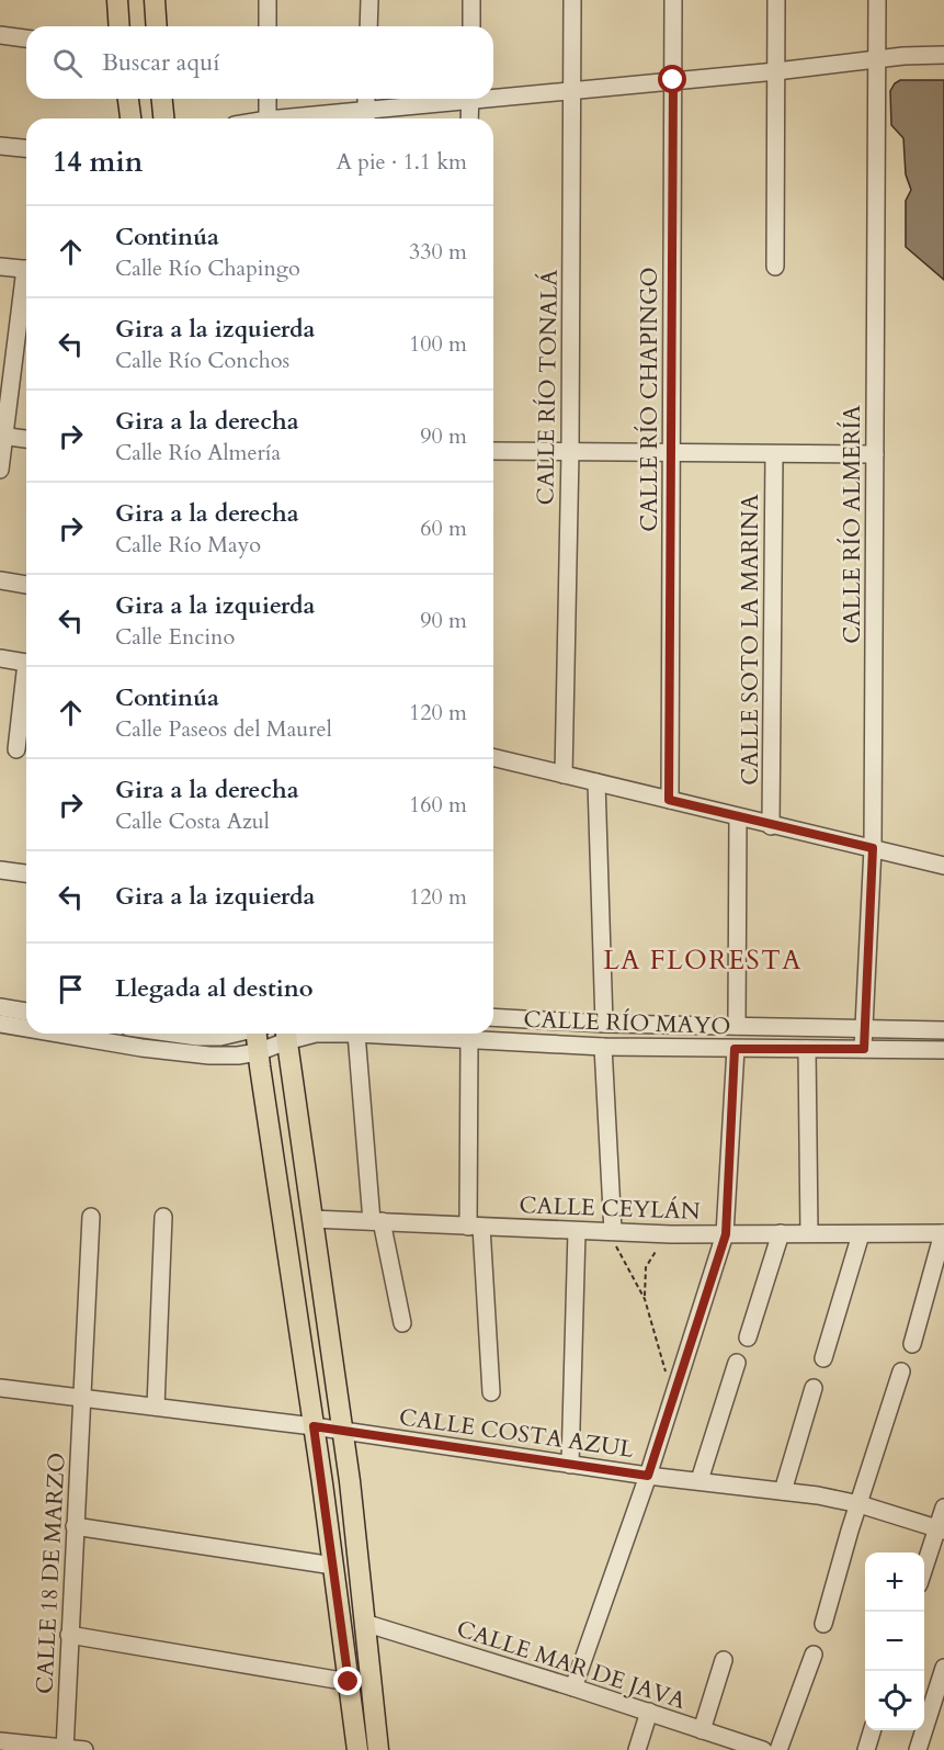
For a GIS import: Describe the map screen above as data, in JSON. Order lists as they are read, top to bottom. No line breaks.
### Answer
{"streets":{"street":["CALLE RÍO TONALÁ","CALLE RÍO CHAPINGO","CALLE RÍO ALMERÍA","CALLE SOTO LA MARINA","CALLE RÍO MAYO","CALLE CEYLÁN","CALLE COSTA AZUL","CALLE 18 DE MARZO","CALLE MAR DE JAVA"]},"crossings":[["CALLE RÍO ALMERÍA","CALLE RÍO MAYO"],["CALLE COSTA AZUL","CALLE 18 DE MARZO"]],"districts":["LA FLORESTA"],"page":{"search":"Buscar aquí","heading":["14 min","A pie · 1.1 km"],"list":[["Continúa","Calle Río Chapingo","330 m"],["Gira a la izquierda","Calle Río Conchos","100 m"],["Gira a la derecha","Calle Río Almería","90 m"],["Gira a la derecha","Calle Río Mayo","60 m"],["Gira a la izquierda","Calle Encino","90 m"],["Continúa","Calle Paseos del Maurel","120 m"],["Gira a la derecha","Calle Costa Azul","160 m"],["Gira a la izquierda","120 m"],"Llegada al destino"],"map_buttons":["+","−"]}}
